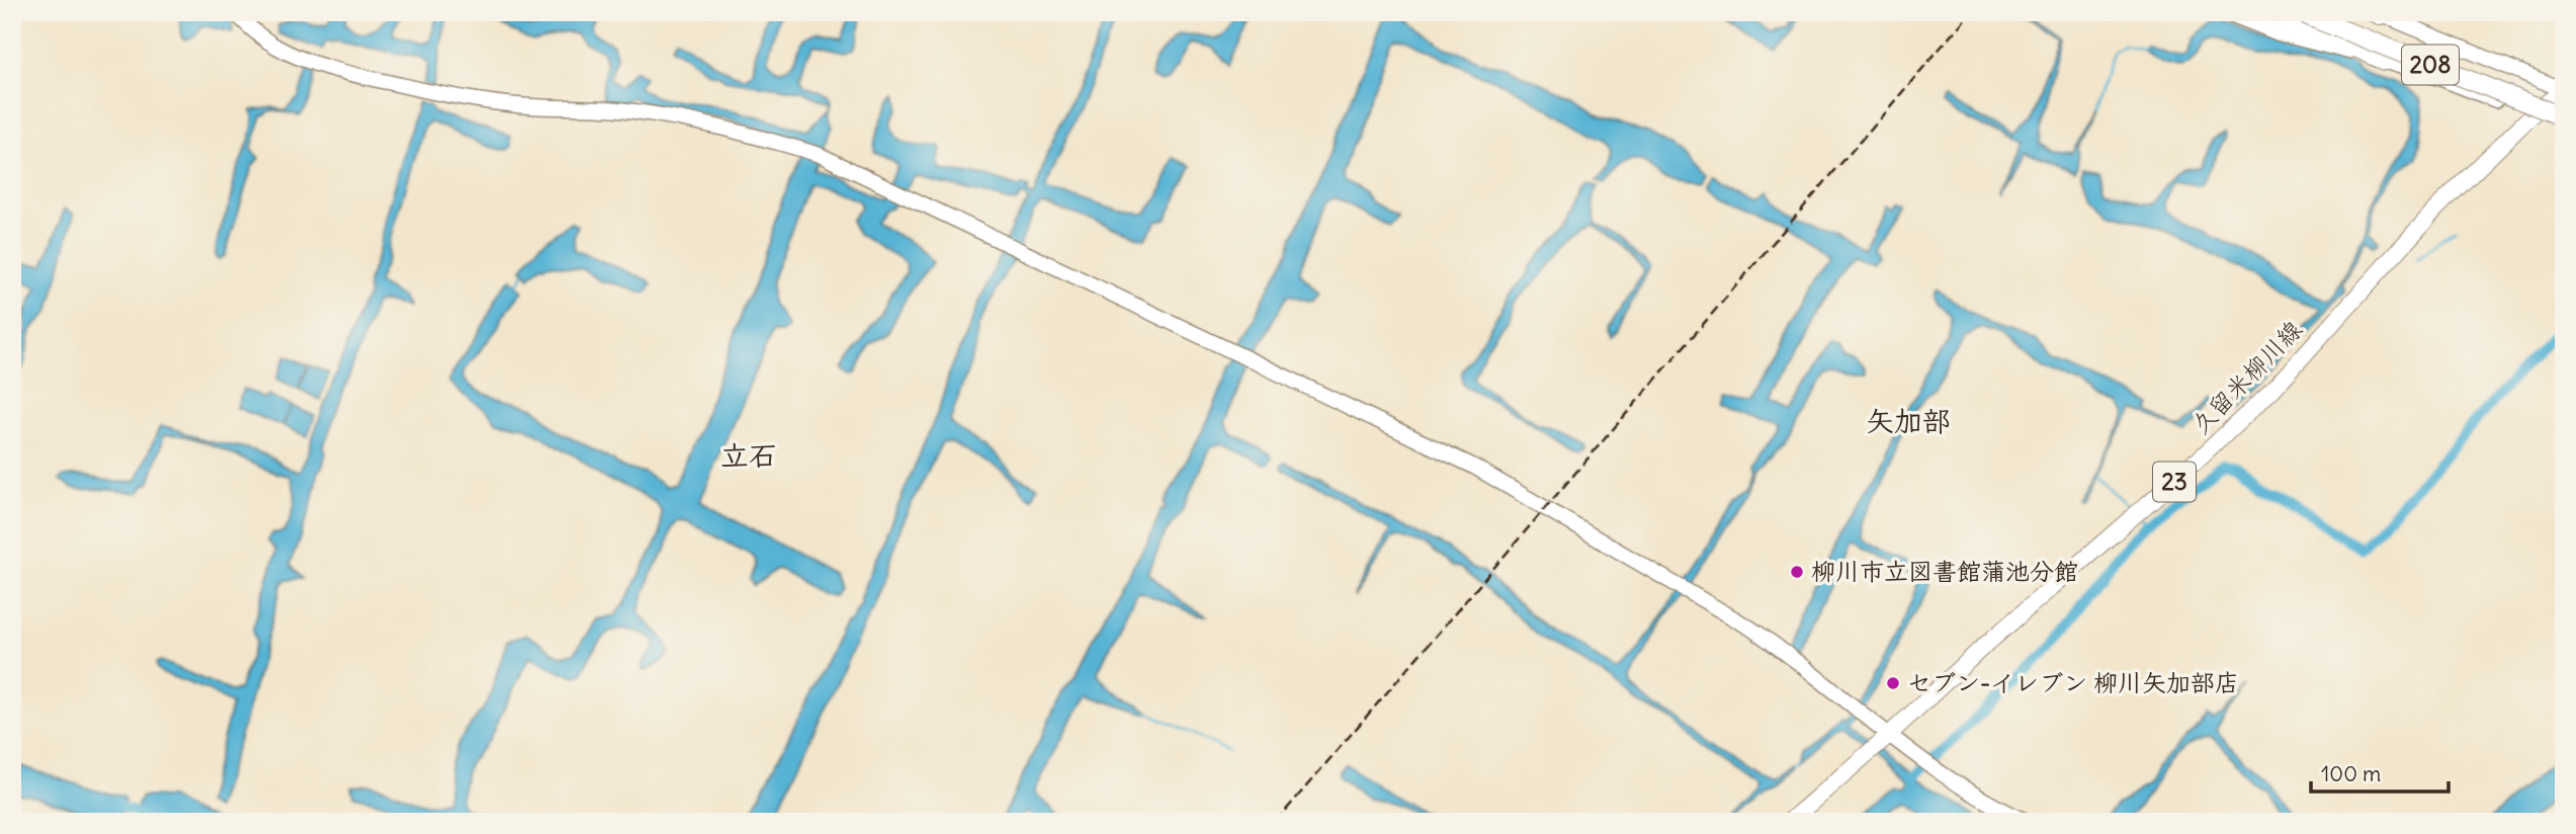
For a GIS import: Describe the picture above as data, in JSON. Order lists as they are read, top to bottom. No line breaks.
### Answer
{"streets":{"highway":["208"],"main road":["久留米柳川線","23"]},"districts":["矢加部","立石"],"places":["柳川市立図書館蒲池分館","セブン-イレブン 柳川矢加部店"],"scale_bar":"100 m"}
